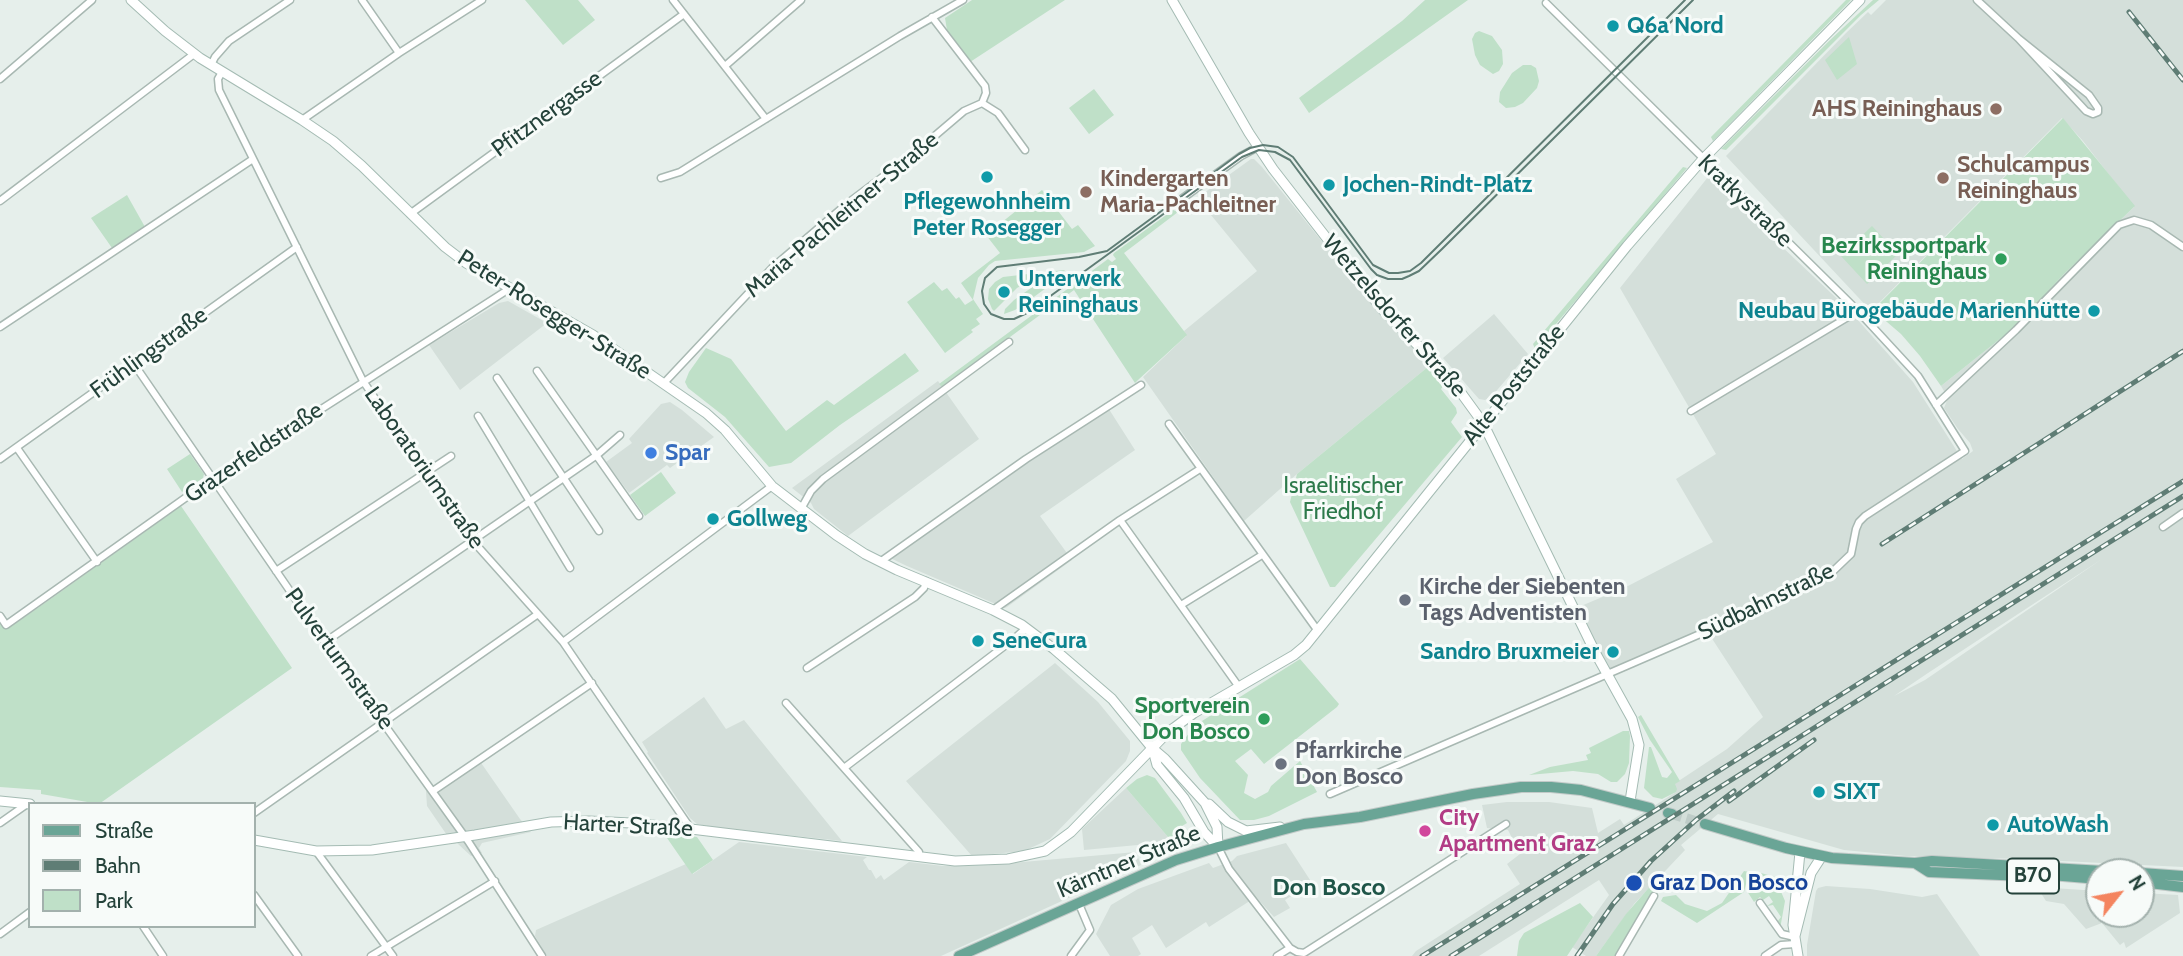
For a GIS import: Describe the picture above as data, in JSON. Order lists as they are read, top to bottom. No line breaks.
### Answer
{"streets":{"main road":["Peter-Rosegger-Straße","Wetzelsdorfer Straße","Alte Poststraße","Harter Straße","Kärntner Straße","B70"],"street":["Pfitznergasse","Kratkystraße","Maria-Pachleitner-Straße","Frühlingstraße","Grazerfeldstraße","Laboratoriumstraße","Südbahnstraße","Pulverturmstraße"]},"crossings":[["Pfitznergasse","Peter-Rosegger-Straße"],["Kratkystraße","Alte Poststraße"],["Kratkystraße","Südbahnstraße"],["Maria-Pachleitner-Straße","Peter-Rosegger-Straße"],["Peter-Rosegger-Straße","Alte Poststraße"],["Peter-Rosegger-Straße","Grazerfeldstraße"],["Peter-Rosegger-Straße","Laboratoriumstraße"],["Peter-Rosegger-Straße","Harter Straße"],["Peter-Rosegger-Straße","Kärntner Straße"],["Wetzelsdorfer Straße","Alte Poststraße"],["Wetzelsdorfer Straße","Südbahnstraße"],["Wetzelsdorfer Straße","Kärntner Straße"],["Frühlingstraße","Laboratoriumstraße"],["Frühlingstraße","Pulverturmstraße"],["Alte Poststraße","Harter Straße"],["Grazerfeldstraße","Laboratoriumstraße"],["Grazerfeldstraße","Pulverturmstraße"],["Laboratoriumstraße","Harter Straße"],["Pulverturmstraße","Harter Straße"]],"districts":["Don Bosco"],"parks":["Israelitischer Friedhof"],"places":["Q6a Nord","AHS Reininghaus","Pflegewohnheim Peter Rosegger","Schulcampus Reininghaus","Jochen-Rindt-Platz","Kindergarten Maria-Pachleitner","Bezirkssportpark Reininghaus","Unterwerk Reininghaus","Neubau Bürogebäude Marienhütte","Spar","Gollweg","Kirche der Siebenten Tags Adventisten","SeneCura","Sandro Bruxmeier","Sportverein Don Bosco","Pfarrkirche Don Bosco","SIXT","AutoWash","City Apartment Graz","Graz Don Bosco"],"legend":["Straße","Bahn","Park"],"north":"top right"}
